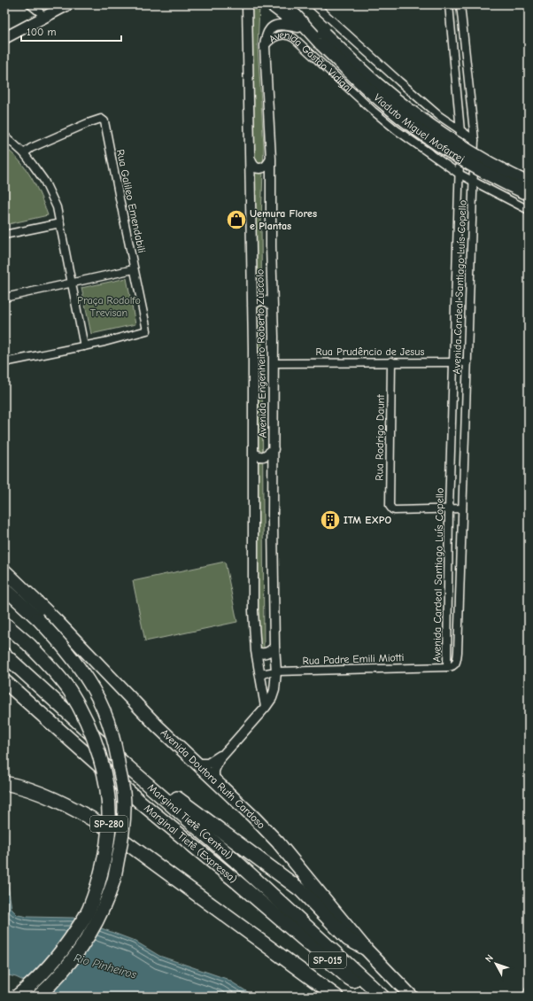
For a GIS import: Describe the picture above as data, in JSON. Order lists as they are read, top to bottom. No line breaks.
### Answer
{"streets":{"highway":["Viaduto Miguel Mofarrej","Avenida Doutora Ruth Cardoso","Marginal Tietê (Central)","SP-280","Marginal Tietê (Expressa)","SP-015"],"street":["Avenida Gastão Vidigal","Rua Galileo Emendabili","Avenida Cardeal Santiago Luís Copello","Rua Prudêncio de Jesus","Avenida Engenheiro Roberto Zuccolo","Rua Rodrigo Daunt","Rua Padre Emili Miotti"]},"crossings":[["Avenida Gastão Vidigal","Avenida Cardeal Santiago Luís Copello"],["Avenida Gastão Vidigal","Avenida Engenheiro Roberto Zuccolo"],["Avenida Cardeal Santiago Luís Copello","Rua Prudêncio de Jesus"],["Avenida Cardeal Santiago Luís Copello","Rua Rodrigo Daunt"],["Avenida Cardeal Santiago Luís Copello","Rua Padre Emili Miotti"],["Rua Prudêncio de Jesus","Avenida Engenheiro Roberto Zuccolo"],["Rua Prudêncio de Jesus","Rua Rodrigo Daunt"],["Avenida Engenheiro Roberto Zuccolo","Rua Padre Emili Miotti"],["Avenida Engenheiro Roberto Zuccolo","Avenida Doutora Ruth Cardoso"],["Marginal Tietê (Central)","Marginal Tietê (Expressa)"]],"water":["Rio Pinheiros"],"parks":["Praça Rodolfo Trevisan"],"places":{"shop":["Uemura Flores e Plantas"],"building":["ITM EXPO"]},"scale_bar":"100 m","north":"top left"}
